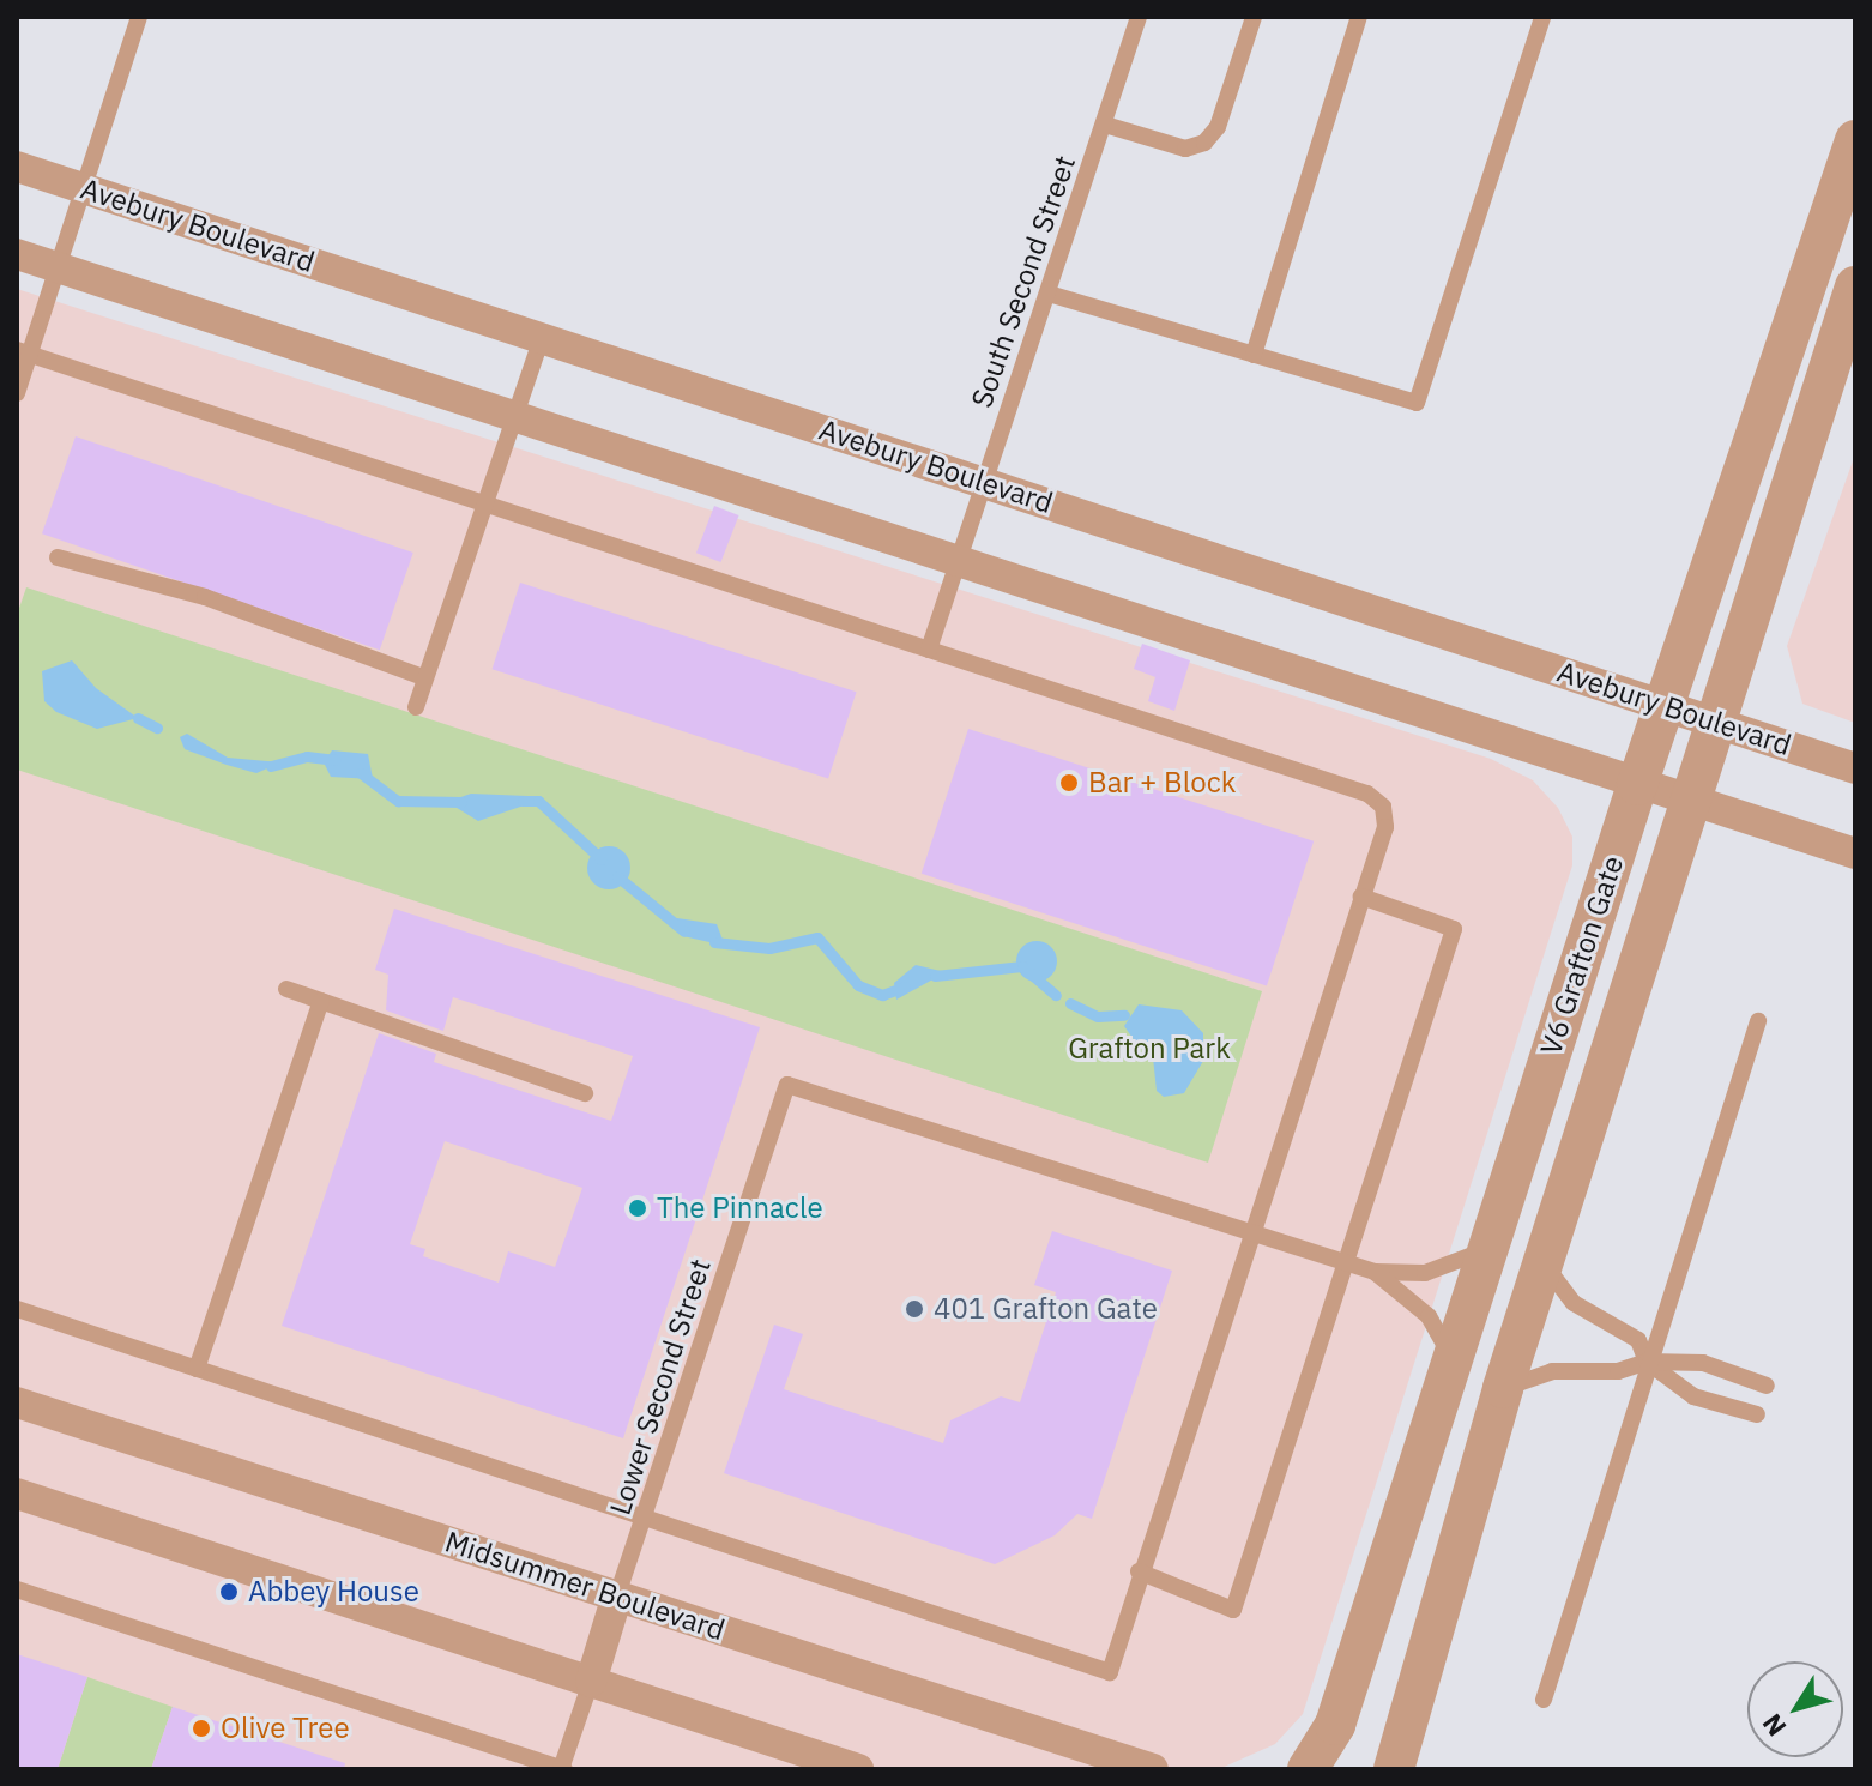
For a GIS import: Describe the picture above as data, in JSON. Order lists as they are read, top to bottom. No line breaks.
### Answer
{"streets":{"street":["Avebury Boulevard","V6 Grafton Gate","Midsummer Boulevard"],"lane":["South Second Street","Lower Second Street"]},"crossings":[["Avebury Boulevard","South Second Street"],["Avebury Boulevard","V6 Grafton Gate"],["Lower Second Street","Midsummer Boulevard"]],"parks":["Grafton Park"],"places":["Bar + Block","The Pinnacle","401 Grafton Gate","Abbey House","Olive Tree"],"north":"bottom left"}
